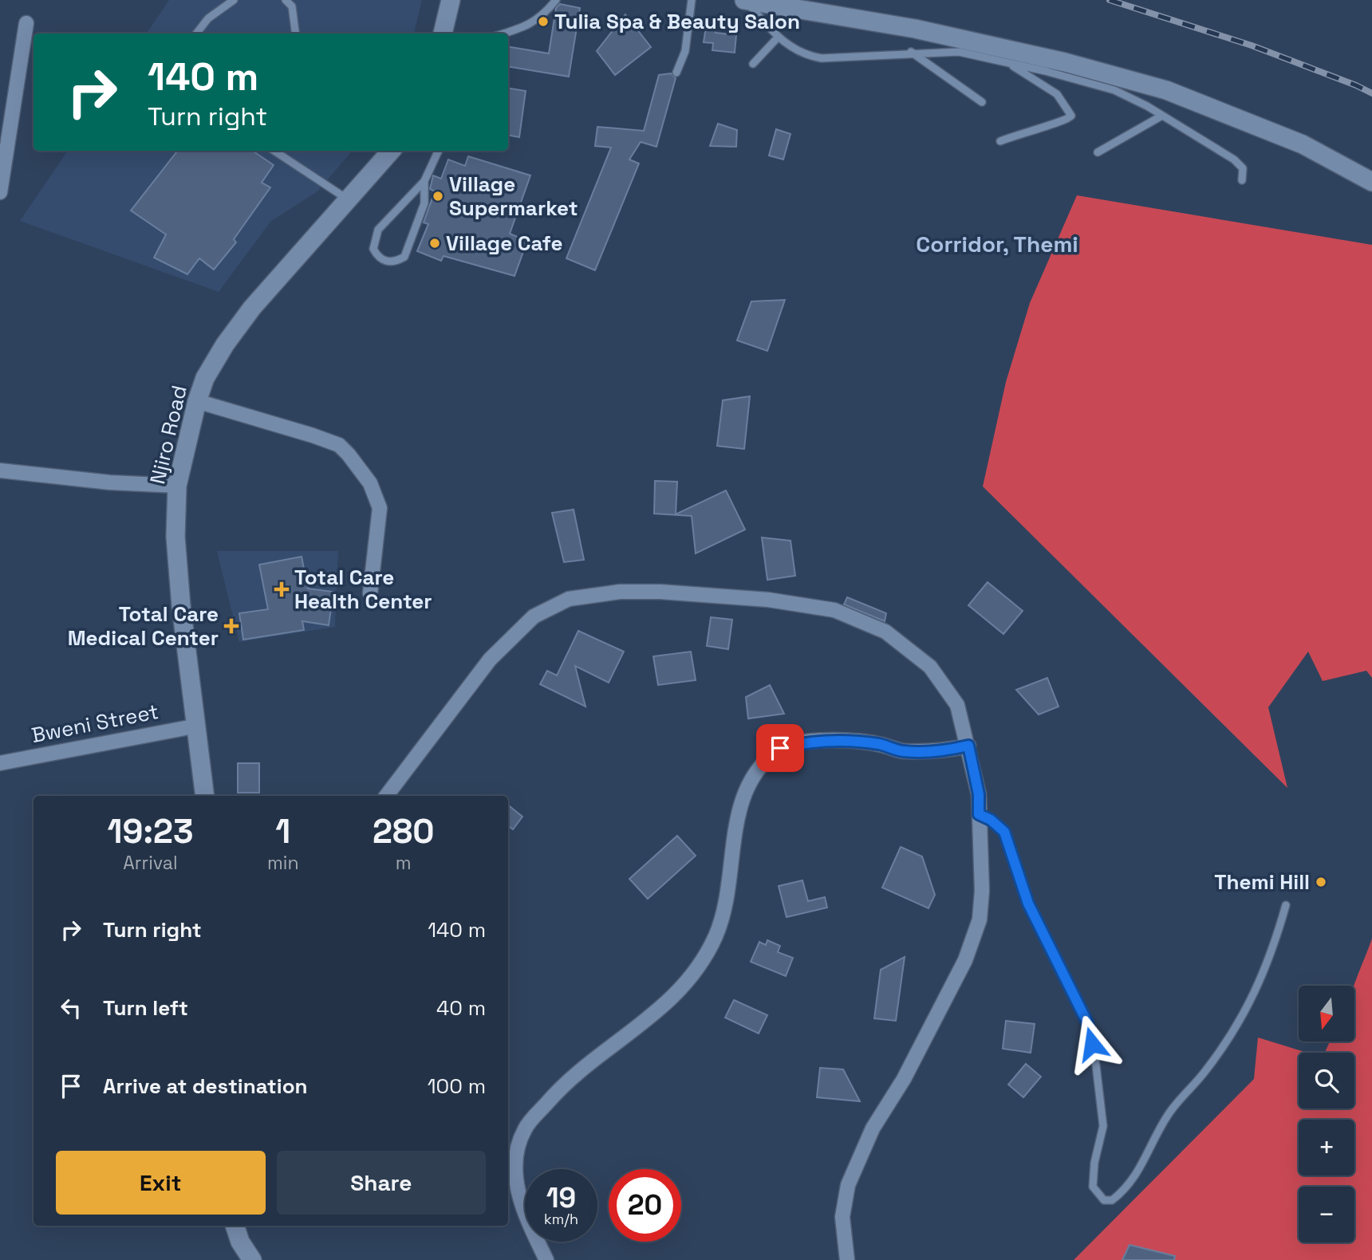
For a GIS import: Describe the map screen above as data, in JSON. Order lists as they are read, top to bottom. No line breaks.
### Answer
{"streets":{"street":["Njiro Road","Bweni Street"]},"crossings":[["Njiro Road","Bweni Street"]],"districts":["Corridor, Themi"],"places":{"other":["Tulia Spa & Beauty Salon","Village Supermarket","Village Cafe","Themi Hill"],"health":["Total Care Health Center","Total Care Medical Center"]},"north":"bottom","page":{"turn":["140 m","Turn right"],"eta":["19:23","Arrival","1","min","280","m"],"list":[{"name":"Turn right","value":"140 m"},{"name":"Turn left","value":"40 m"},{"name":"Arrive at destination","value":"100 m"}],"map_buttons":["+","−"],"buttons":["Exit","Share"],"speed":"19 km/h","limit":"20"}}
